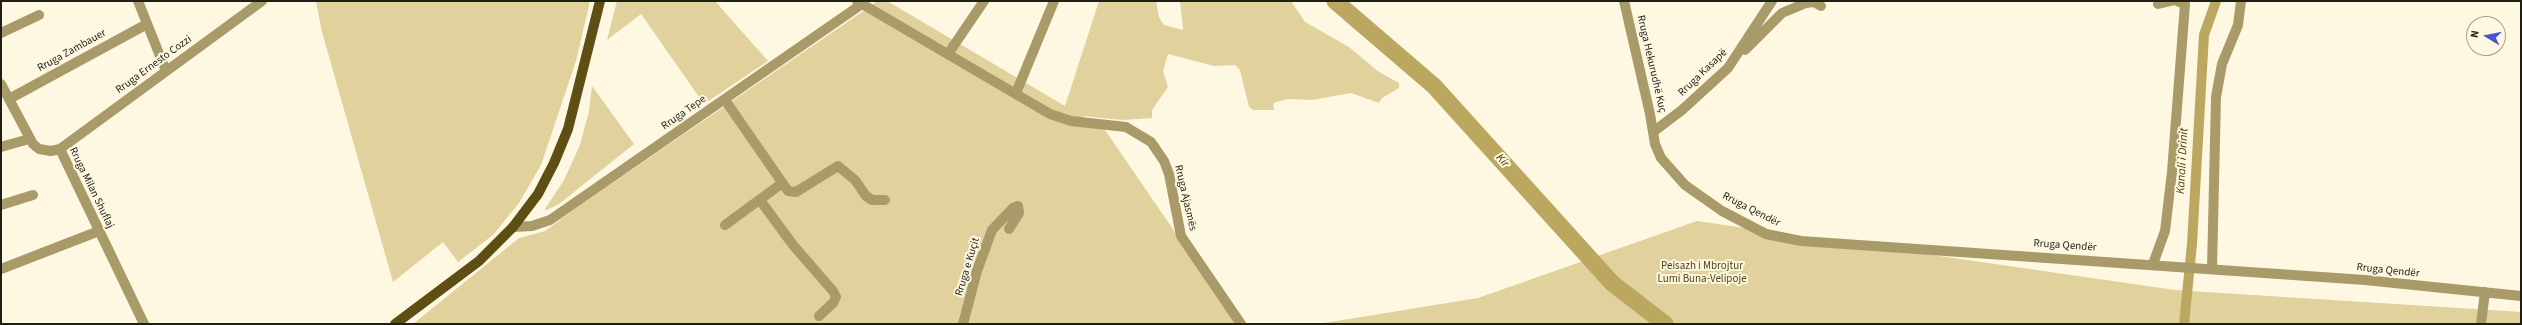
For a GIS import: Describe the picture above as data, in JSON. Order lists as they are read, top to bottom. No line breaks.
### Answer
{"streets":{"street":["Rruga Zambauer","Rruga Hekurudhë Kuç","Rruga Ernesto Cozzi","Rruga Kasapë","Rruga Tepe","Rruga Milan Shuflaj","Rruga Ajasmës","Rruga Qendër","Rruga e Kuçit"]},"crossings":[["Rruga Zambauer","Rruga Milan Shuflaj"],["Rruga Hekurudhë Kuç","Rruga Kasapë"],["Rruga Hekurudhë Kuç","Rruga Qendër"],["Rruga Ernesto Cozzi","Rruga Milan Shuflaj"],["Rruga Kasapë","Rruga Qendër"]],"water":["Kir","Kanali i Drinit"],"parks":["Peisazh i Mbrojtur Lumi Buna-Velipoje"],"north":"left"}
